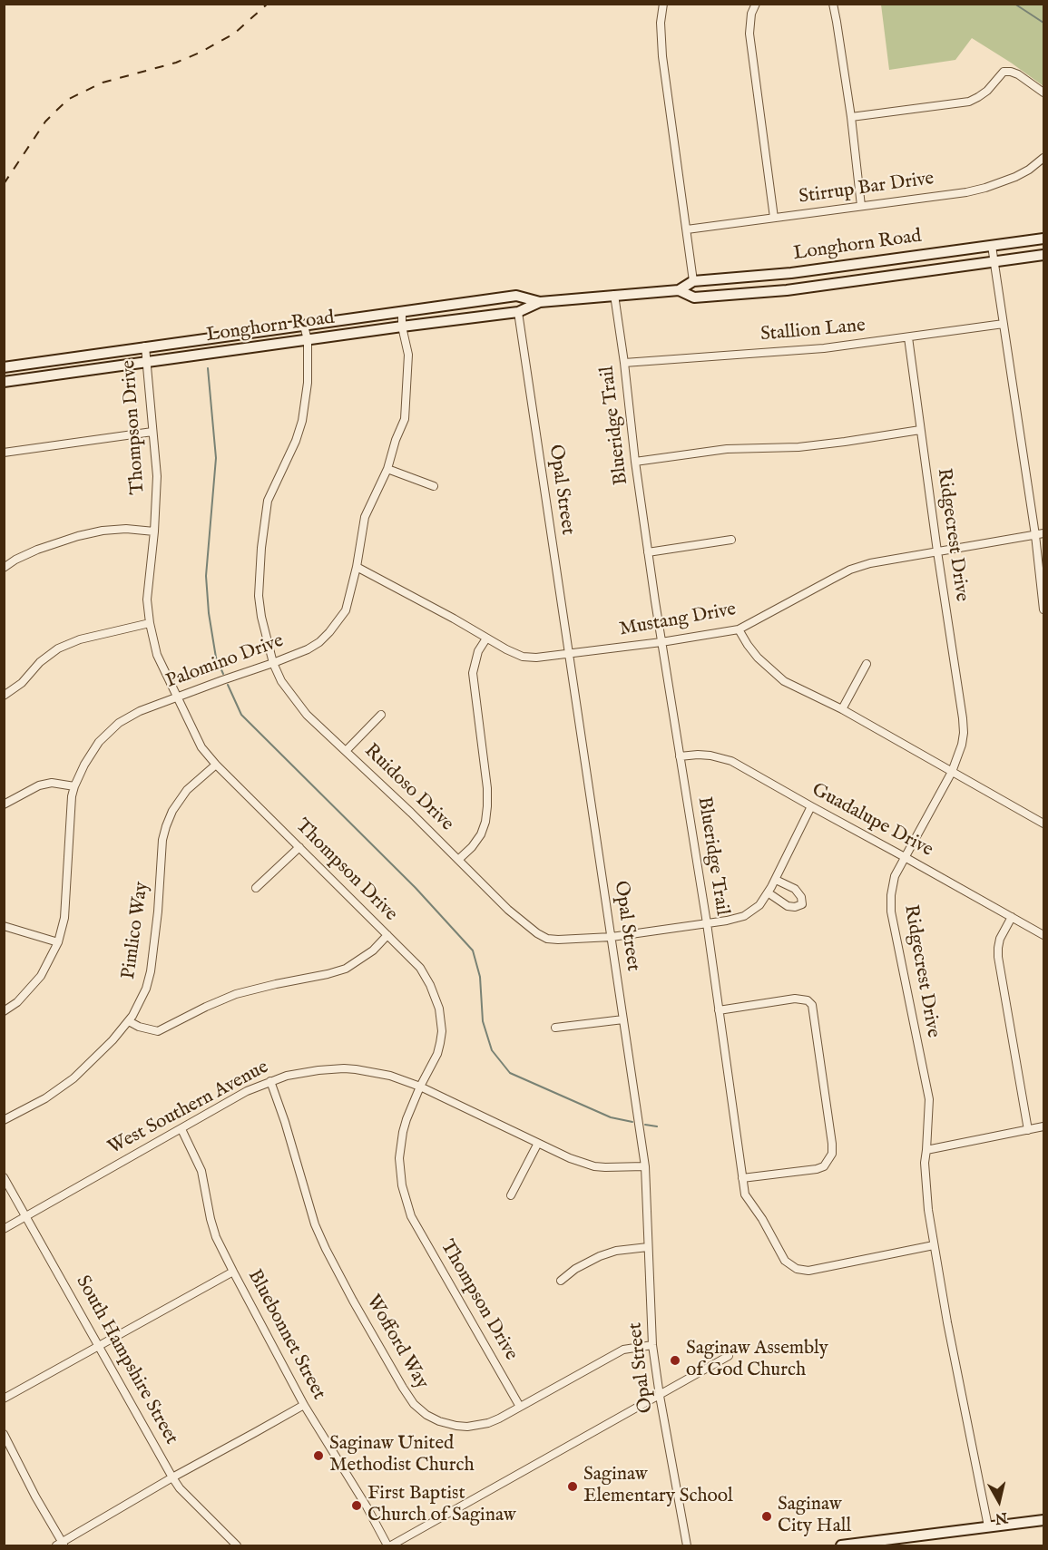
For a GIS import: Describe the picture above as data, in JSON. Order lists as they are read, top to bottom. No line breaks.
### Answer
{"streets":{"main road":["Longhorn Road"],"street":["Stirrup Bar Drive","Stallion Lane","Blueridge Trail","Thompson Drive","Opal Street","Ridgecrest Drive","Mustang Drive","Palomino Drive","Ruidoso Drive","Guadalupe Drive","Pimlico Way","West Southern Avenue","Bluebonnet Street","Wofford Way","South Hampshire Street"]},"crossings":[["Longhorn Road","Blueridge Trail"],["Longhorn Road","Thompson Drive"],["Longhorn Road","Opal Street"],["Longhorn Road","Palomino Drive"],["Longhorn Road","Ruidoso Drive"],["Stallion Lane","Blueridge Trail"],["Stallion Lane","Ridgecrest Drive"],["Blueridge Trail","Ridgecrest Drive"],["Blueridge Trail","Mustang Drive"],["Blueridge Trail","Ruidoso Drive"],["Blueridge Trail","Guadalupe Drive"],["Thompson Drive","Palomino Drive"],["Thompson Drive","Pimlico Way"],["Thompson Drive","West Southern Avenue"],["Thompson Drive","Wofford Way"],["Opal Street","Mustang Drive"],["Opal Street","Ruidoso Drive"],["Opal Street","West Southern Avenue"],["Opal Street","Wofford Way"],["Ridgecrest Drive","Mustang Drive"],["Ridgecrest Drive","Guadalupe Drive"],["Mustang Drive","Palomino Drive"],["Palomino Drive","Ruidoso Drive"],["Ruidoso Drive","Guadalupe Drive"],["West Southern Avenue","Bluebonnet Street"],["West Southern Avenue","Wofford Way"],["West Southern Avenue","South Hampshire Street"]],"places":["Saginaw Assembly of God Church","Saginaw United Methodist Church","Saginaw Elementary School","First Baptist Church of Saginaw","Saginaw City Hall"],"north":"bottom"}
